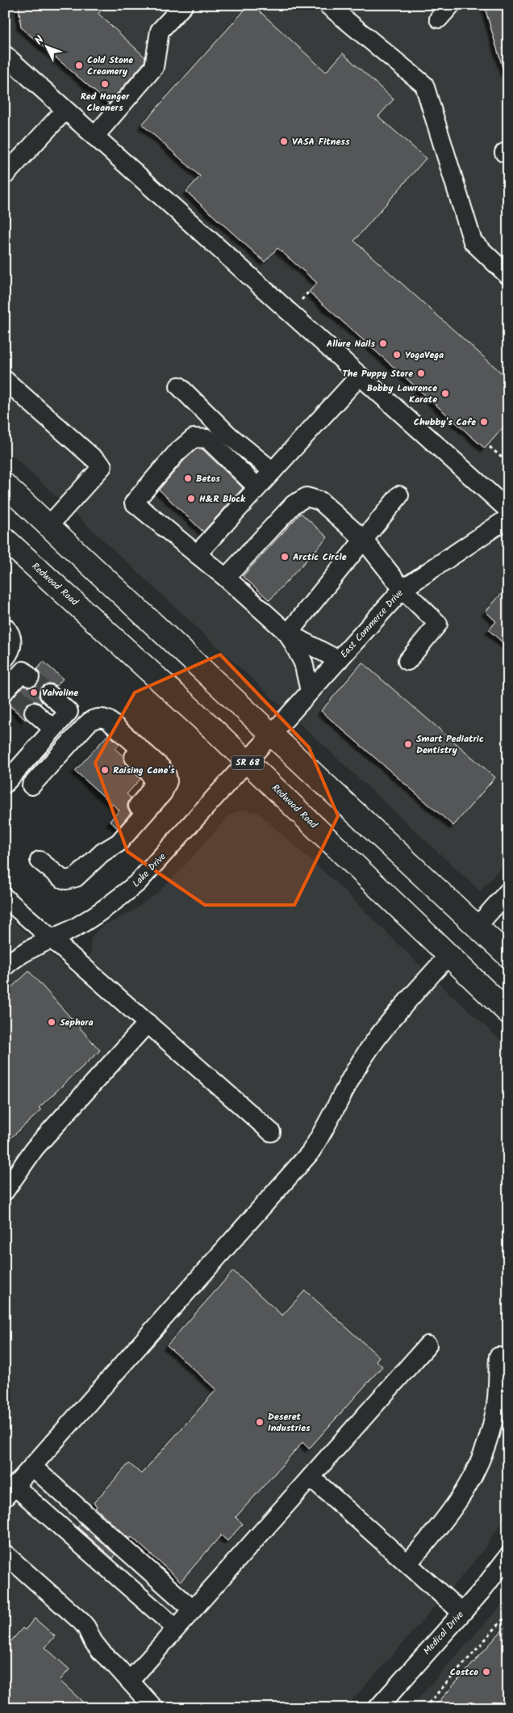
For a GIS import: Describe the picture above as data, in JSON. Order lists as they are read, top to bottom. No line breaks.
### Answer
{"streets":{"main road":["Redwood Road","SR 68"],"street":["East Commerce Drive","Lake Drive","Medical Drive"]},"crossings":[["Redwood Road","Lake Drive"],["East Commerce Drive","Lake Drive"]],"places":["Cold Stone Creamery","Red Hanger Cleaners","VASA Fitness","Allure Nails","YogaVega","The Puppy Store","Bobby Lawrence Karate","Chubby's Cafe","Betos","H&R Block","Arctic Circle","Valvoline","Smart Pediatric Dentistry","Raising Cane's","Sephora","Deseret Industries","Costco"],"north":"top left"}
